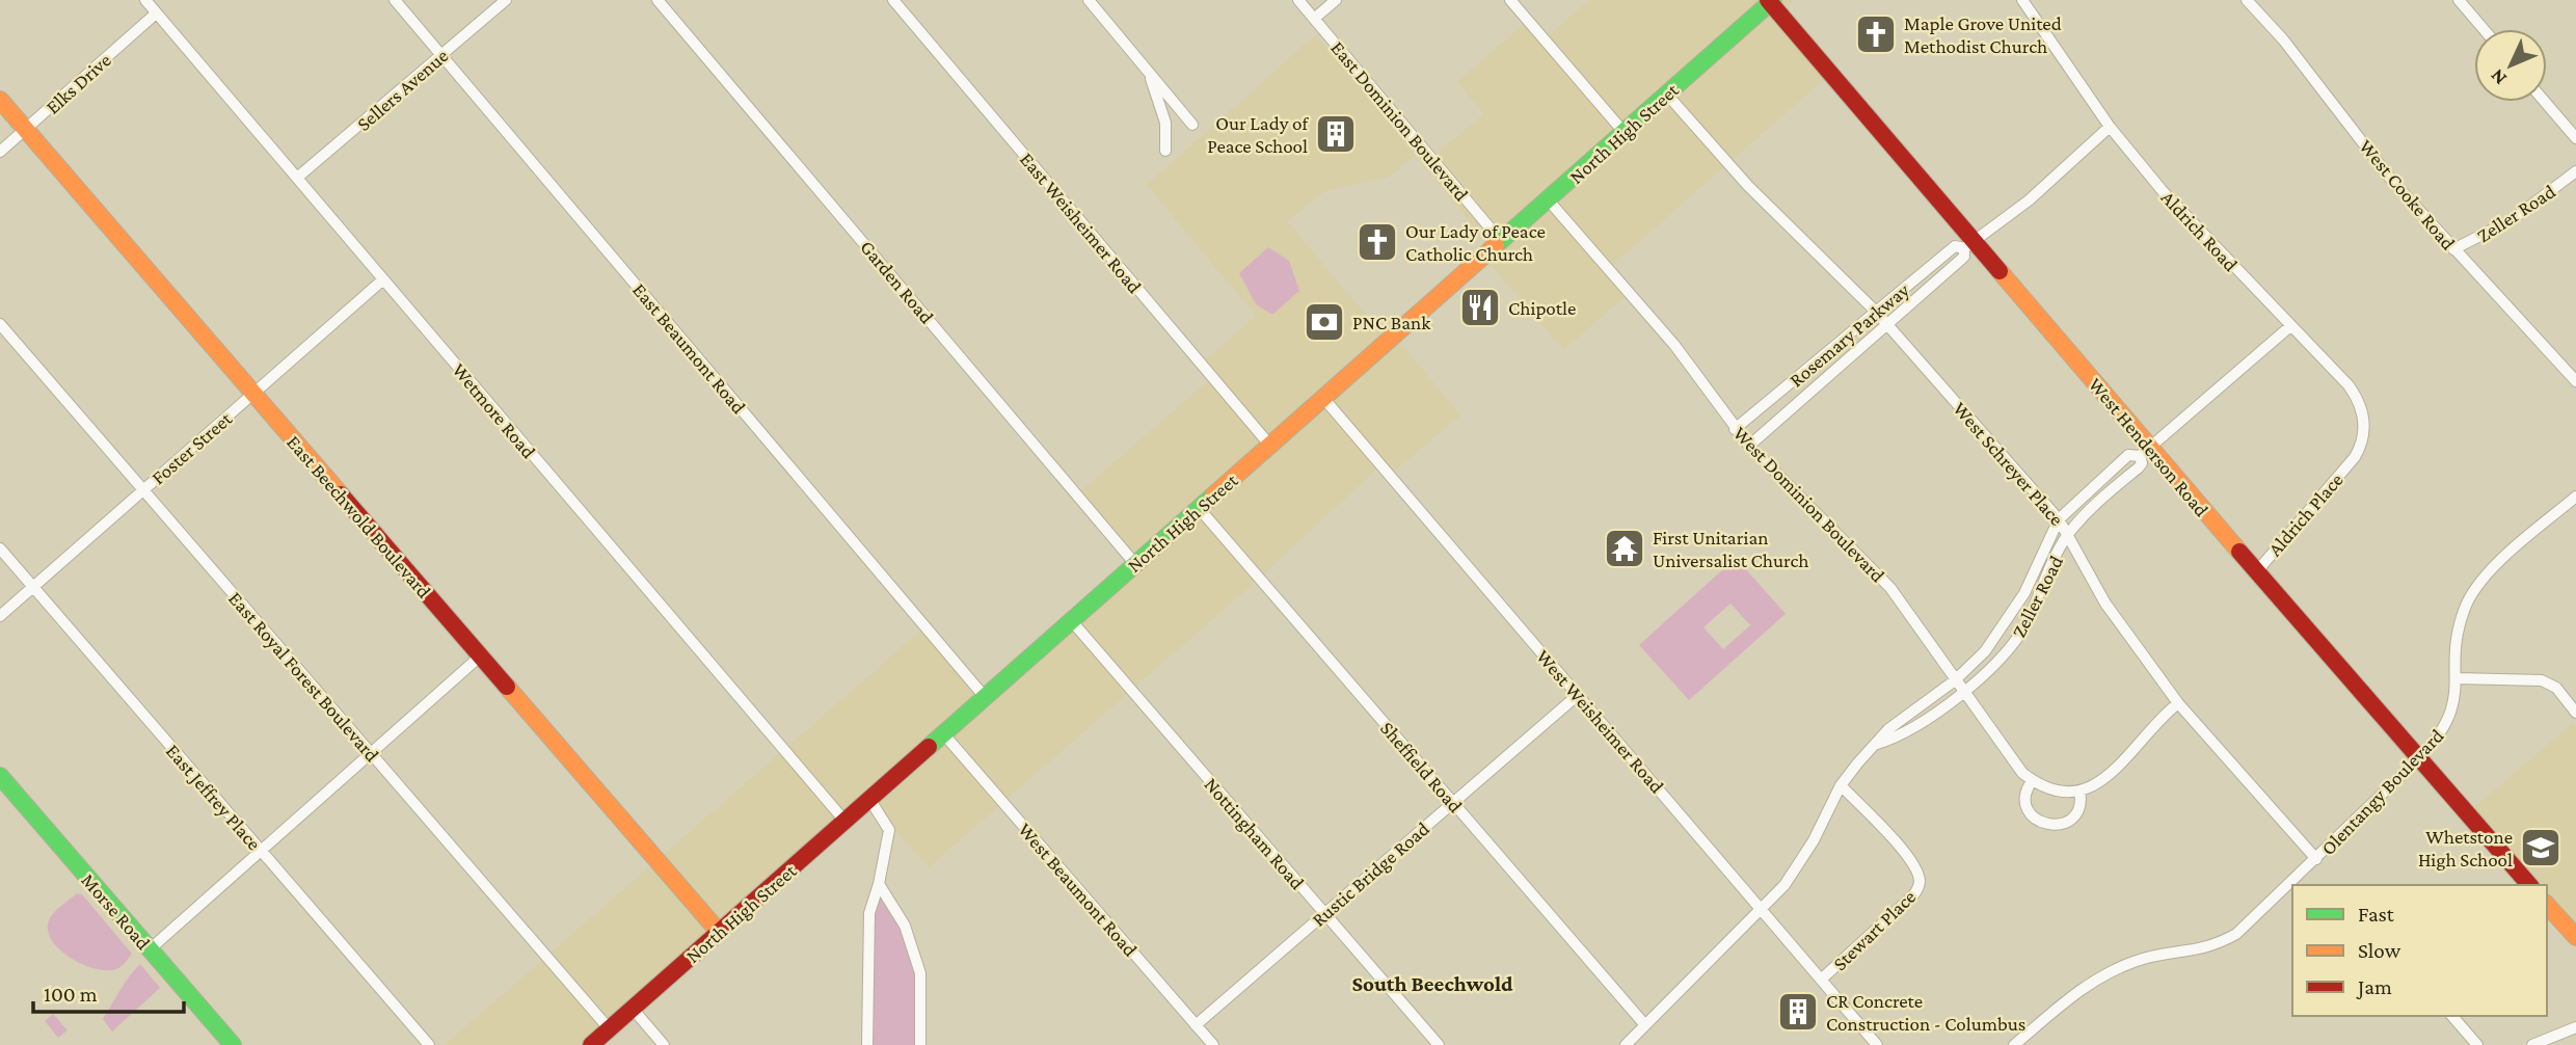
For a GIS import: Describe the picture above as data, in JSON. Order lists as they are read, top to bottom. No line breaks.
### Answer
{"streets":{"main road":["North High Street","West Henderson Road","East Beechwold Boulevard","Morse Road"],"street":["Elks Drive","Sellers Avenue","East Dominion Boulevard","West Cooke Road","Zeller Road","East Weisheimer Road","Aldrich Road","Garden Road","Rosemary Parkway","East Beaumont Road","Wetmore Road","Foster Street","West Schreyer Place","West Dominion Boulevard","Aldrich Place","East Royal Forest Boulevard","West Weisheimer Road","Sheffield Road","Olentangy Boulevard","East Jeffrey Place","Nottingham Road","Rustic Bridge Road","West Beaumont Road","Stewart Place"]},"crossings":[["Elks Drive","Wetmore Road"],["Elks Drive","East Beechwold Boulevard"],["Sellers Avenue","East Beaumont Road"],["Sellers Avenue","Wetmore Road"],["East Dominion Boulevard","North High Street"],["North High Street","East Weisheimer Road"],["North High Street","Garden Road"],["North High Street","East Beaumont Road"],["North High Street","Wetmore Road"],["North High Street","West Henderson Road"],["North High Street","West Schreyer Place"],["North High Street","West Dominion Boulevard"],["North High Street","East Beechwold Boulevard"],["North High Street","East Royal Forest Boulevard"],["North High Street","West Weisheimer Road"],["North High Street","Sheffield Road"],["North High Street","Nottingham Road"],["North High Street","West Beaumont Road"],["West Cooke Road","Zeller Road"],["Zeller Road","Aldrich Road"],["Zeller Road","West Henderson Road"],["Zeller Road","West Schreyer Place"],["Zeller Road","West Dominion Boulevard"],["Zeller Road","West Weisheimer Road"],["Zeller Road","Stewart Place"],["Aldrich Road","Rosemary Parkway"],["Aldrich Road","Aldrich Place"],["Rosemary Parkway","West Henderson Road"],["Rosemary Parkway","West Schreyer Place"],["Rosemary Parkway","West Dominion Boulevard"],["Wetmore Road","Foster Street"],["West Henderson Road","Aldrich Place"],["West Henderson Road","Olentangy Boulevard"],["Foster Street","East Beechwold Boulevard"],["Foster Street","East Royal Forest Boulevard"],["Foster Street","East Jeffrey Place"],["West Schreyer Place","Olentangy Boulevard"],["West Weisheimer Road","Rustic Bridge Road"],["West Weisheimer Road","Stewart Place"],["Sheffield Road","Rustic Bridge Road"],["Nottingham Road","Rustic Bridge Road"],["Rustic Bridge Road","West Beaumont Road"]],"districts":["South Beechwold"],"places":{"church":["Maple Grove United Methodist Church","Our Lady of Peace Catholic Church"],"building":["Our Lady of Peace School","CR Concrete Construction - Columbus"],"restaurant":["Chipotle"],"bank":["PNC Bank"],"temple":["First Unitarian Universalist Church"],"school or university":["Whetstone High School"]},"legend":["Fast","Slow","Jam"],"scale_bar":"100 m","north":"bottom left"}
